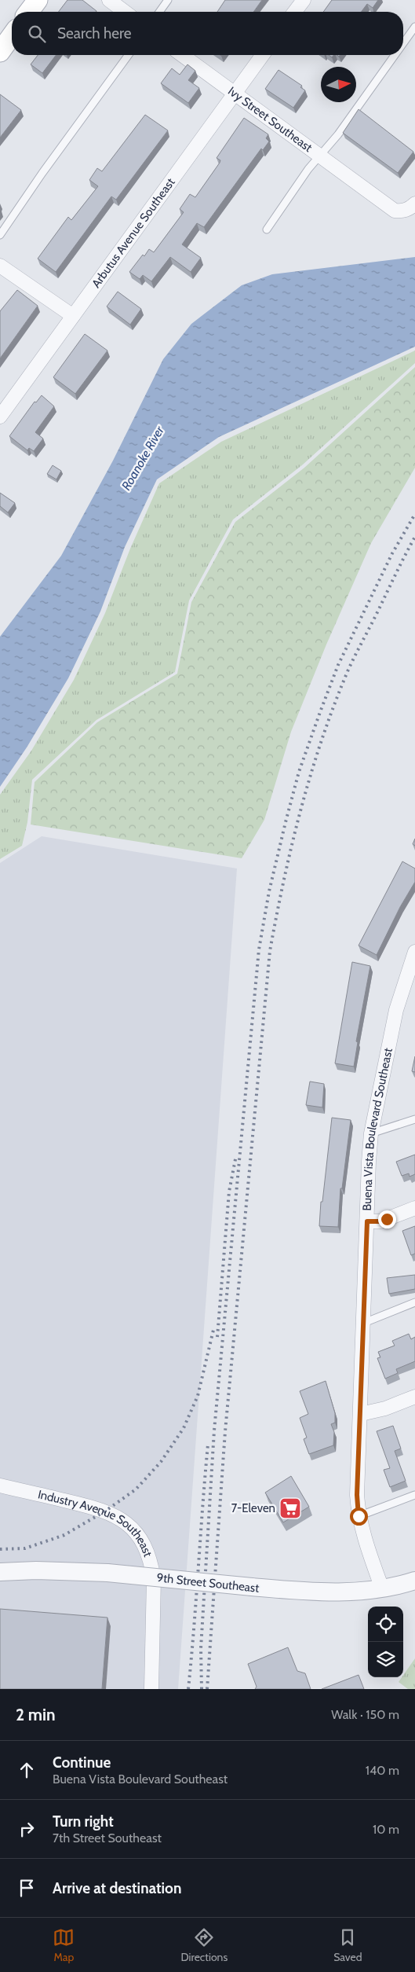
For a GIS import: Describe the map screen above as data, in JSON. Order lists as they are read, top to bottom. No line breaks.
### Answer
{"streets":{"street":["Ivy Street Southeast","Arbutus Avenue Southeast","Buena Vista Boulevard Southeast","Industry Avenue Southeast","9th Street Southeast"]},"crossings":[["Ivy Street Southeast","Arbutus Avenue Southeast"],["Buena Vista Boulevard Southeast","9th Street Southeast"]],"water":["Roanoke River"],"places":{"supermarket":["7-Eleven"]},"north":"right","page":{"search":"Search here","heading":["2 min","Walk · 150 m"],"list":[["Continue","Buena Vista Boulevard Southeast","140 m"],["Turn right","7th Street Southeast","10 m"],"Arrive at destination"],"nav":["Map","Directions","Saved"]}}
